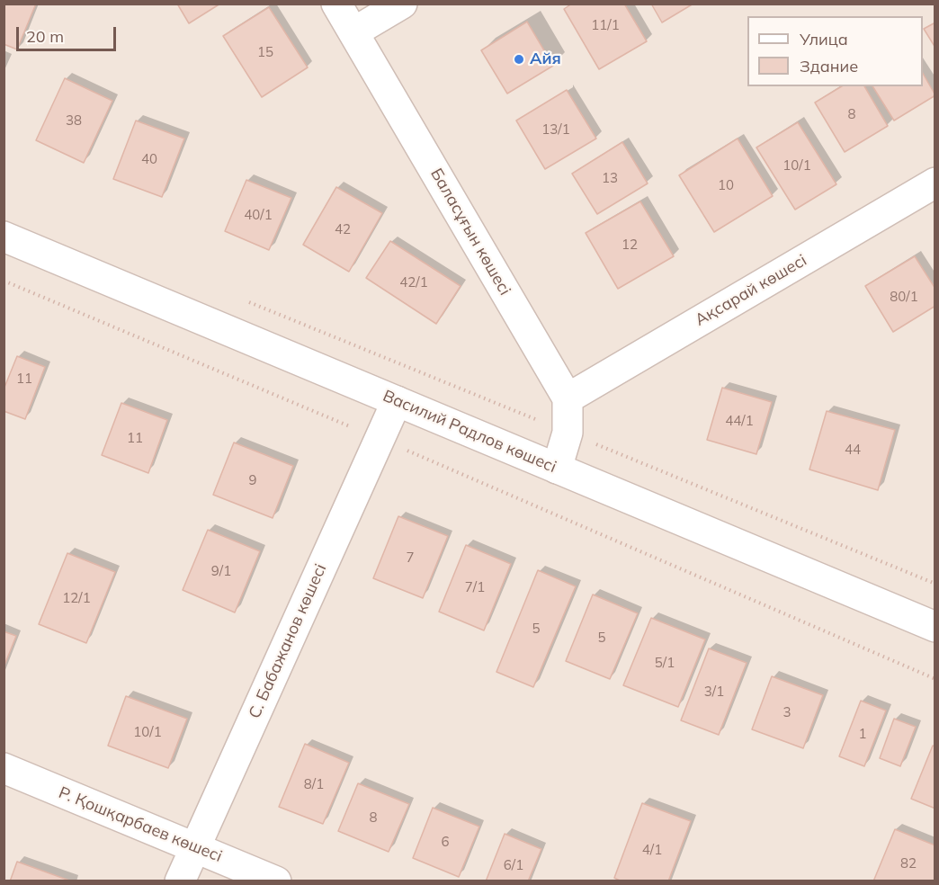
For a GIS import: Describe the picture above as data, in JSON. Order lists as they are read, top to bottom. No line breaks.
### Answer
{"streets":{"street":["Баласұғын көшесі","Ақсарай көшесі","Василий Радлов көшесі","С. Бабажанов көшесі","Р. Қошқарбаев көшесі"]},"crossings":[["Баласұғын көшесі","Ақсарай көшесі"],["Василий Радлов көшесі","С. Бабажанов көшесі"],["С. Бабажанов көшесі","Р. Қошқарбаев көшесі"]],"places":["Айя"],"house_numbers":["11/1","15","8","38","13/1","40","10/1","13","10","40/1","42","12","42/1","80/1","11","44/1","11","44","9","7","9/1","7/1","12/1","5","5","5/1","3/1","3","10/1","1","8/1","8","6","4/1","82","6/1"],"legend":["Улица","Здание"],"scale_bar":"20 m"}
